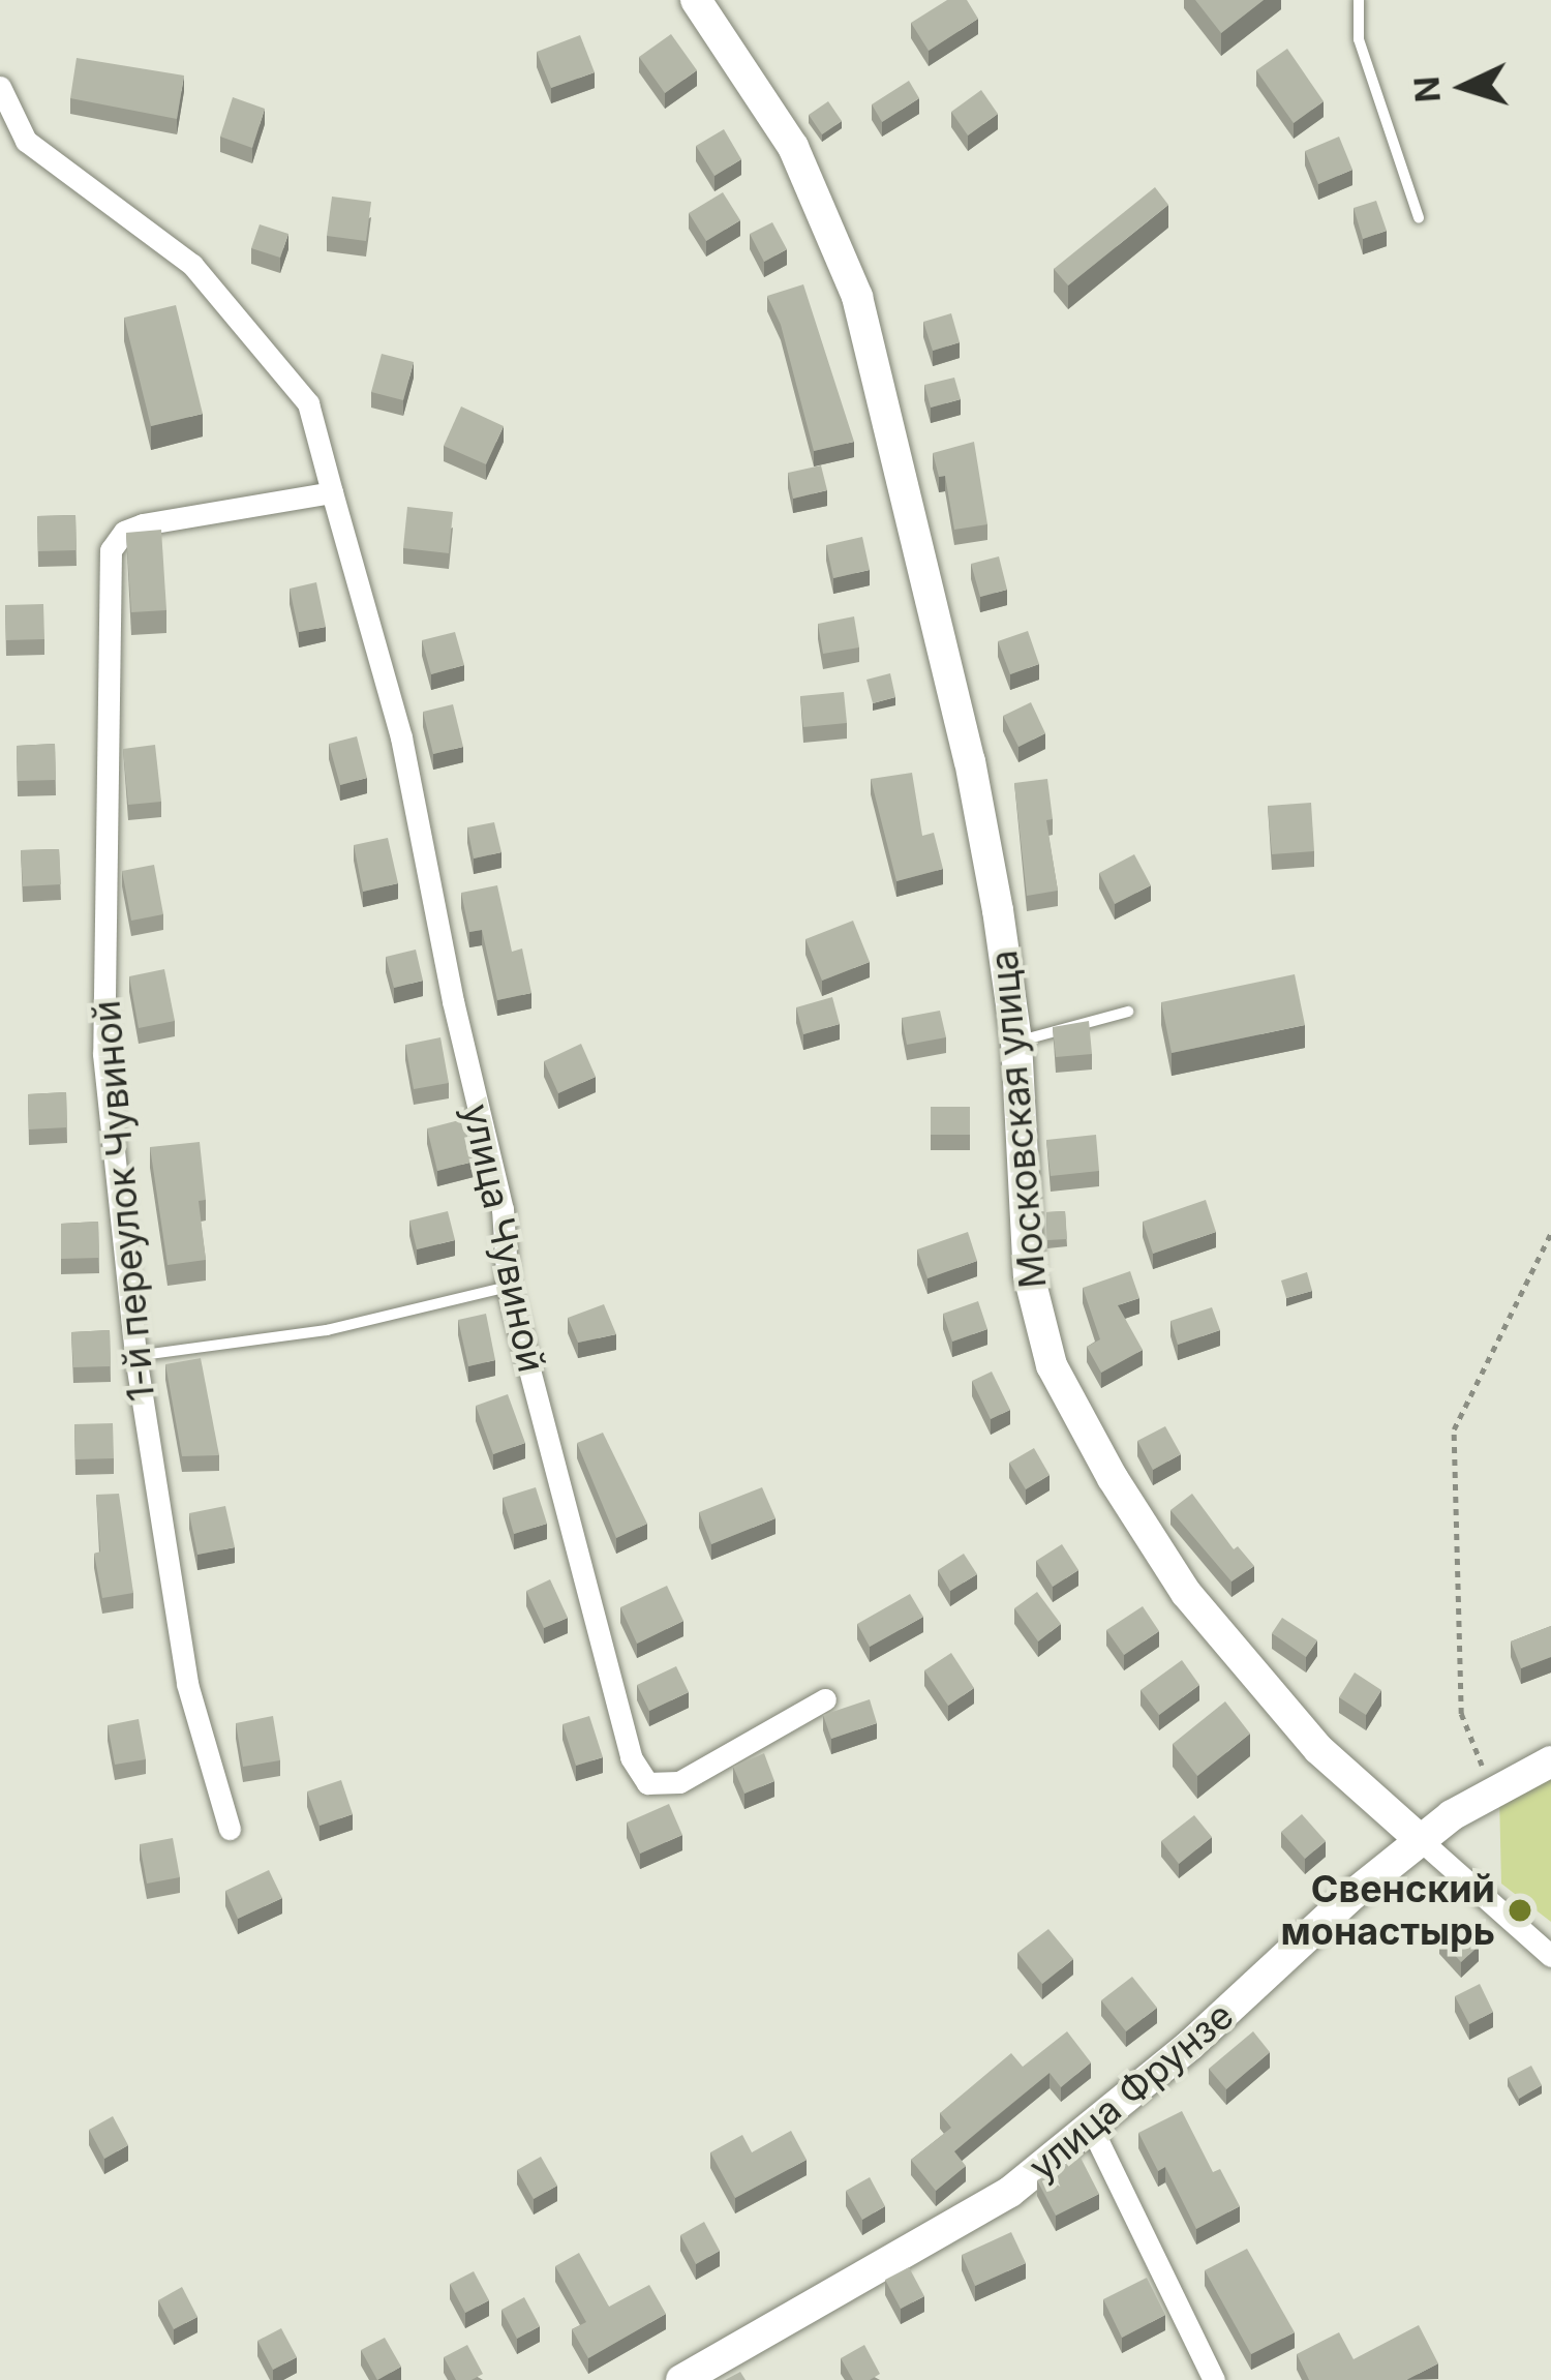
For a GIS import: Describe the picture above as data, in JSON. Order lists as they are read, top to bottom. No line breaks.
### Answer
{"streets":{"street":["Московская улица","1-й переулок Чувиной","улица Чувиной","улица Фрунзе"]},"crossings":[["Московская улица","улица Фрунзе"],["1-й переулок Чувиной","улица Чувиной"]],"places":["Свенский монастырь"],"north":"left"}
